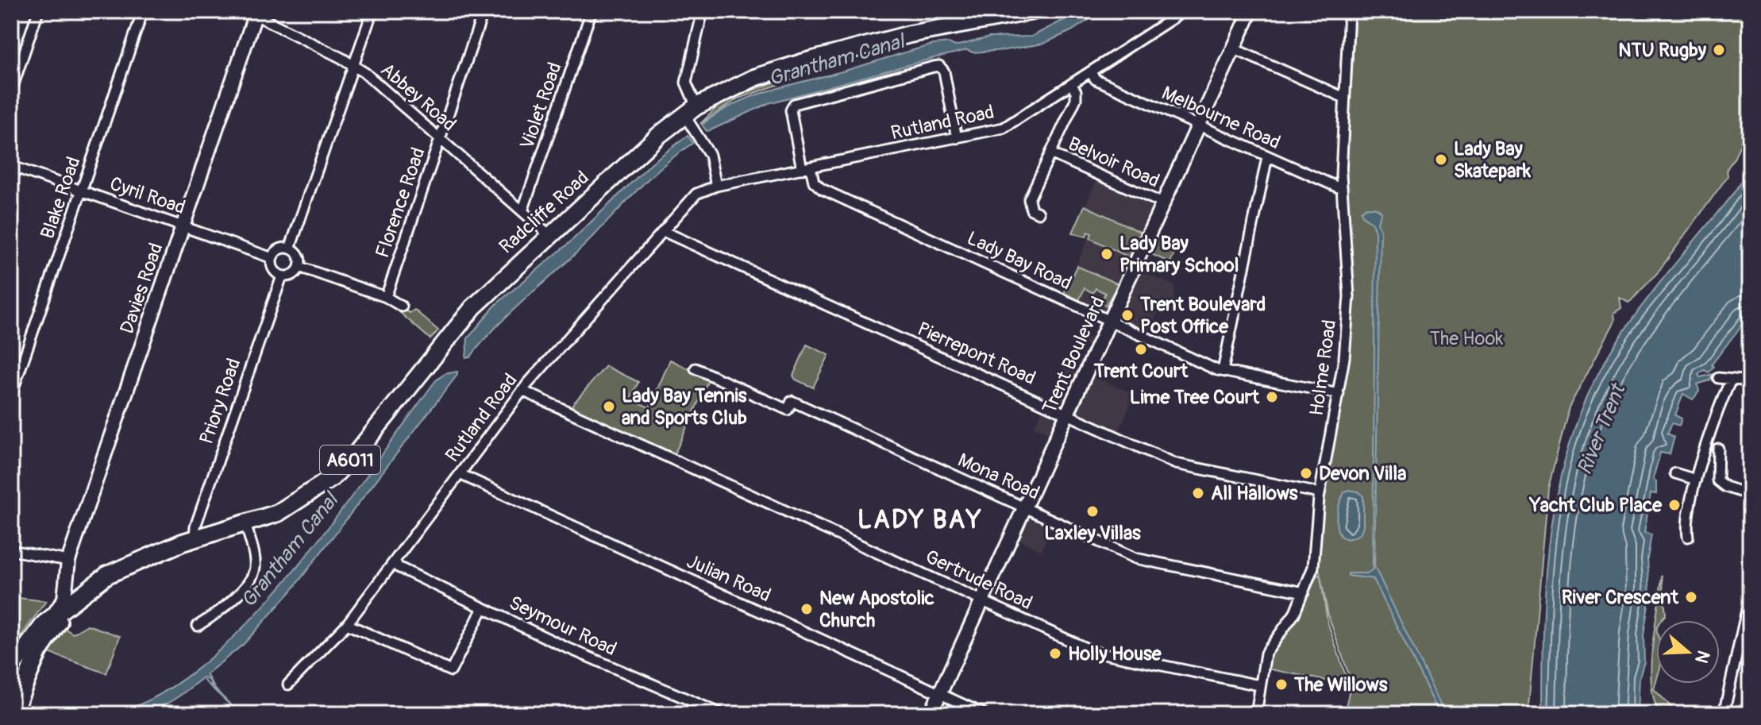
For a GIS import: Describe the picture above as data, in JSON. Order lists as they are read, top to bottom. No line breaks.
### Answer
{"streets":{"highway":["Radcliffe Road","A6011"],"street":["Abbey Road","Violet Road","Melbourne Road","Rutland Road","Belvoir Road","Cyril Road","Blake Road","Florence Road","Lady Bay Road","Davies Road","Pierrepont Road","Trent Boulevard","Holme Road","Priory Road","Mona Road","Julian Road","Gertrude Road","Seymour Road"]},"crossings":[["Abbey Road","Violet Road"],["Abbey Road","Florence Road"],["Abbey Road","Radcliffe Road"],["Abbey Road","Davies Road"],["Melbourne Road","Rutland Road"],["Melbourne Road","Trent Boulevard"],["Melbourne Road","Holme Road"],["Rutland Road","Lady Bay Road"],["Rutland Road","Pierrepont Road"],["Rutland Road","Julian Road"],["Rutland Road","Gertrude Road"],["Rutland Road","Seymour Road"],["Belvoir Road","Trent Boulevard"],["Cyril Road","Blake Road"],["Cyril Road","Davies Road"],["Cyril Road","Priory Road"],["Radcliffe Road","Davies Road"],["Radcliffe Road","Priory Road"],["Lady Bay Road","Trent Boulevard"],["Lady Bay Road","Holme Road"],["Pierrepont Road","Trent Boulevard"],["Pierrepont Road","Holme Road"],["Trent Boulevard","Mona Road"],["Trent Boulevard","Julian Road"],["Trent Boulevard","Gertrude Road"],["Holme Road","Mona Road"],["Holme Road","Gertrude Road"]],"districts":["LADY BAY"],"water":["Grantham Canal","River Trent"],"parks":["The Hook"],"places":["NTU Rugby","Lady Bay Skatepark","Lady Bay Primary School","Trent Boulevard Post Office","Trent Court","Lime Tree Court","Lady Bay Tennis and Sports Club","Devon Villa","All Hallows","Yacht Club Place","Laxley Villas","River Crescent","New Apostolic Church","Holly House","The Willows"],"north":"right"}
